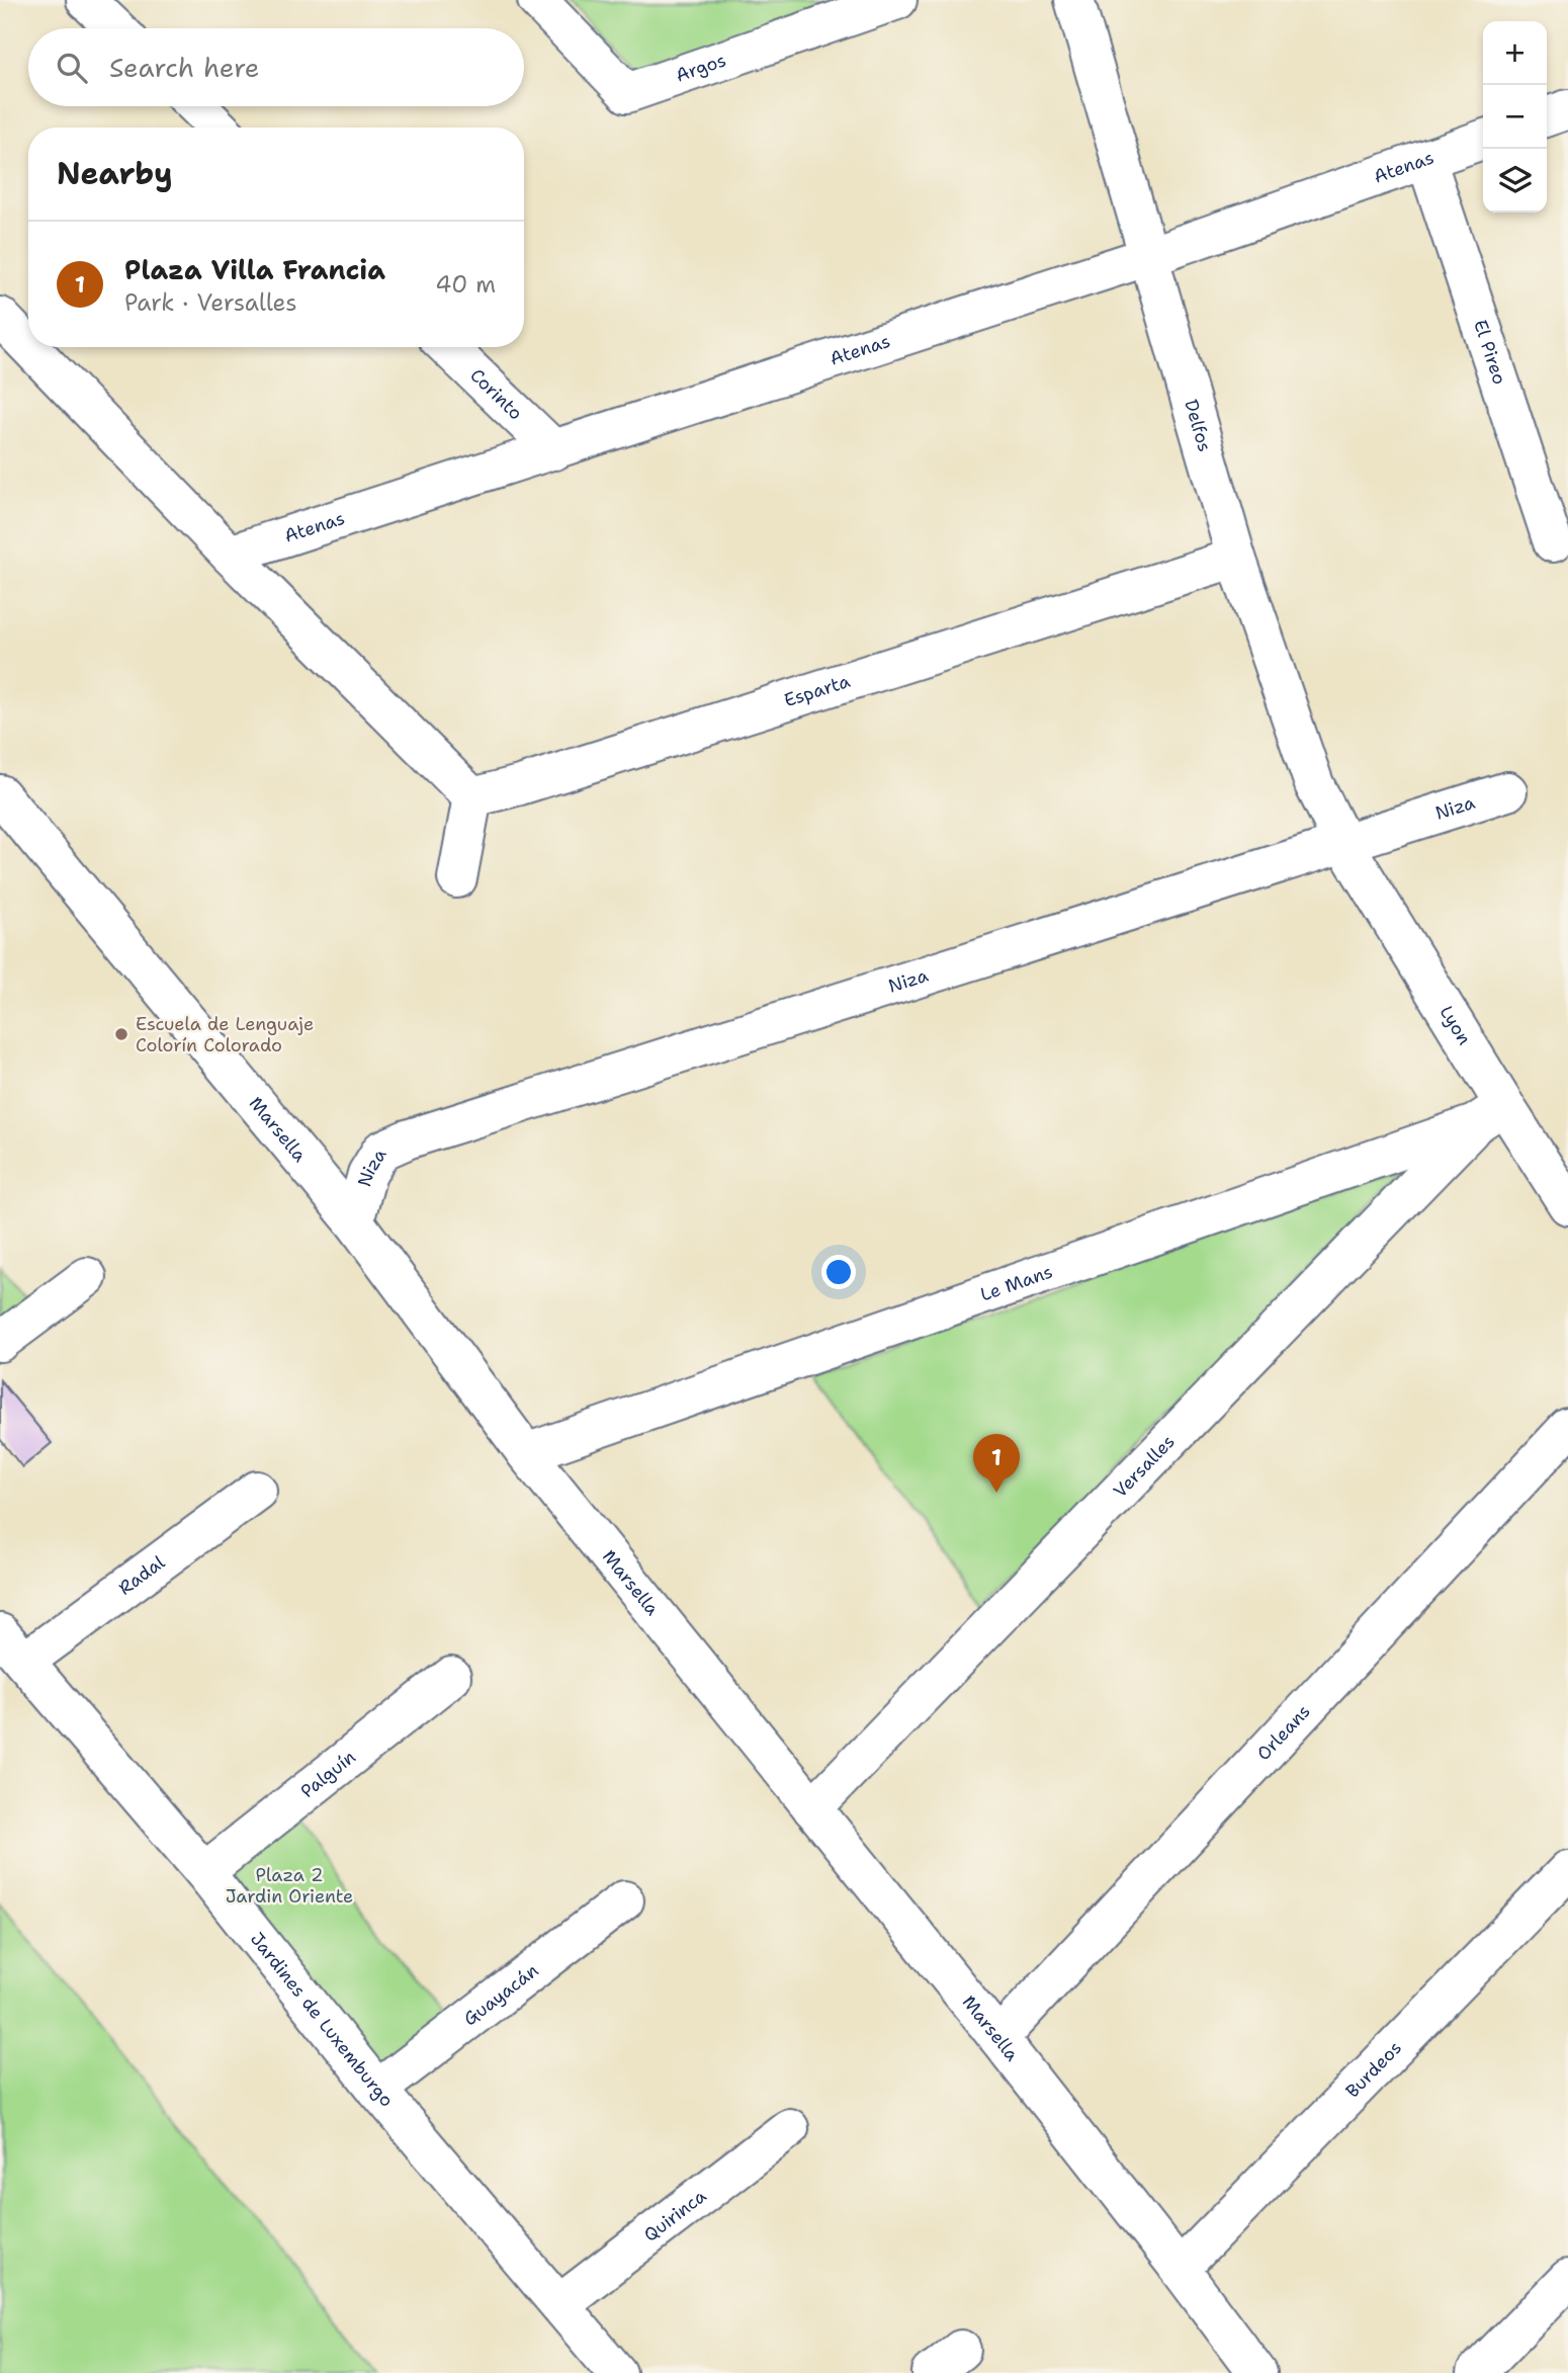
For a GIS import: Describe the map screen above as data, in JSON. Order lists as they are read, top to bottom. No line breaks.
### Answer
{"streets":{"street":["Argos","Atenas","El Pireo","Corinto","Delfos","Esparta","Niza","Lyon","Marsella","Le Mans","Versalles","Radal","Orleans","Palguín","Guayacán","Jardines de Luxemburgo","Burdeos","Quirinca"]},"crossings":[["Atenas","El Pireo"],["Atenas","Corinto"],["Atenas","Delfos"],["Delfos","Esparta"],["Delfos","Niza"],["Delfos","Lyon"],["Niza","Lyon"],["Niza","Marsella"],["Lyon","Le Mans"],["Lyon","Versalles"],["Marsella","Le Mans"],["Marsella","Versalles"],["Marsella","Orleans"],["Marsella","Burdeos"],["Le Mans","Versalles"],["Radal","Jardines de Luxemburgo"],["Palguín","Jardines de Luxemburgo"],["Guayacán","Jardines de Luxemburgo"],["Jardines de Luxemburgo","Quirinca"]],"parks":["Plaza 2 Jardin Oriente"],"places":["Escuela de Lenguaje Colorín Colorado"],"page":{"map_buttons":["+","−"],"search":"Search here","heading":"Nearby","list":[{"mark":"1","name":"Plaza Villa Francia","note":"Park · Versalles","value":"40 m"}],"pins":"1"}}
